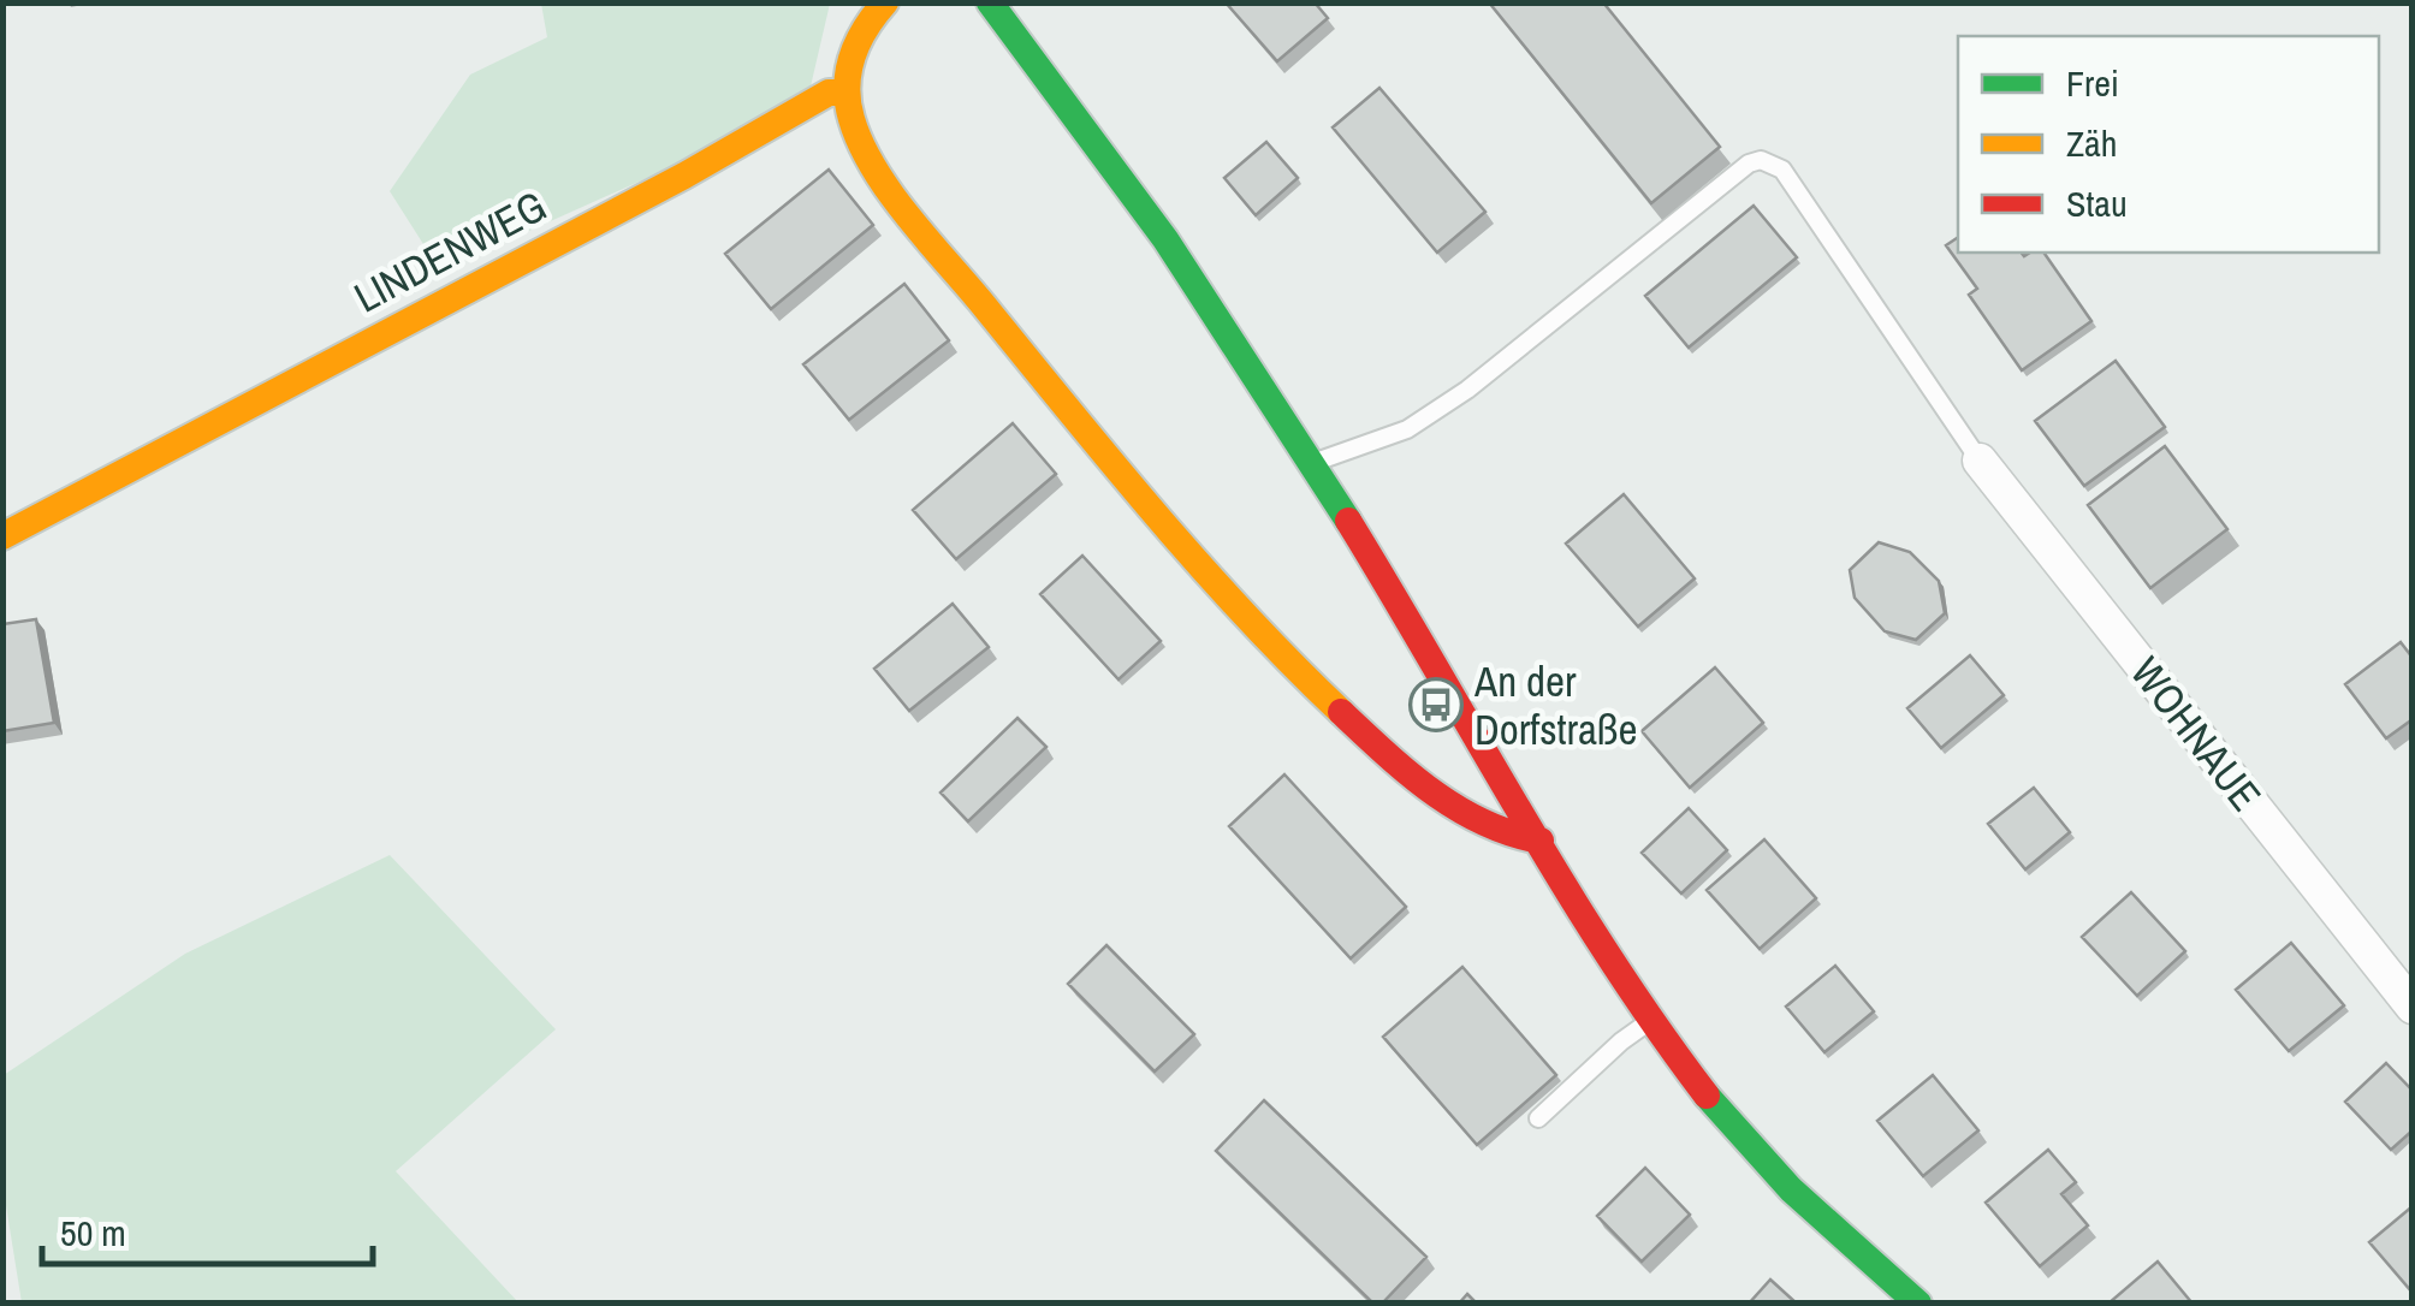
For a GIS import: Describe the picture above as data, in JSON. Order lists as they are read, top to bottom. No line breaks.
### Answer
{"streets":{"street":["LINDENWEG","WOHNAUE"]},"places":{"bus stop":["An der Dorfstraße"]},"legend":["Frei","Zäh","Stau"],"scale_bar":"50 m"}
